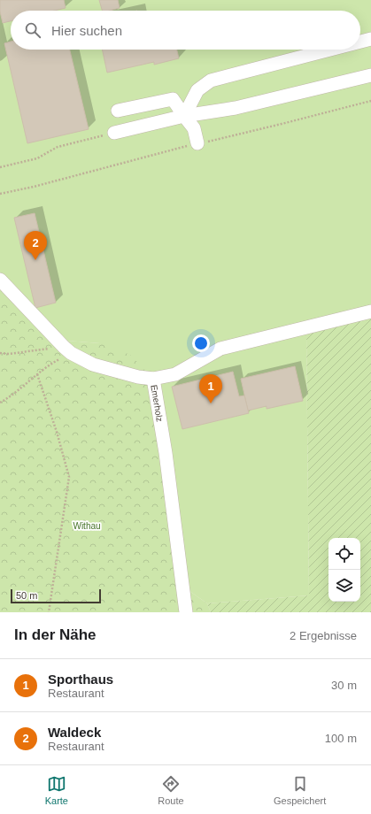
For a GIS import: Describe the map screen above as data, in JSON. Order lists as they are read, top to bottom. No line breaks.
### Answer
{"streets":{"lane":["Emerholz"]},"parks":["Withau"],"scale_bar":"50 m","page":{"search":"Hier suchen","pins":["2","1"],"scale":"50 m","heading":["In der Nähe","2 Ergebnisse"],"list":[{"mark":"1","name":"Sporthaus","note":"Restaurant","value":"30 m"},{"mark":"2","name":"Waldeck","note":"Restaurant","value":"100 m"}],"nav":["Karte","Route","Gespeichert"]}}
